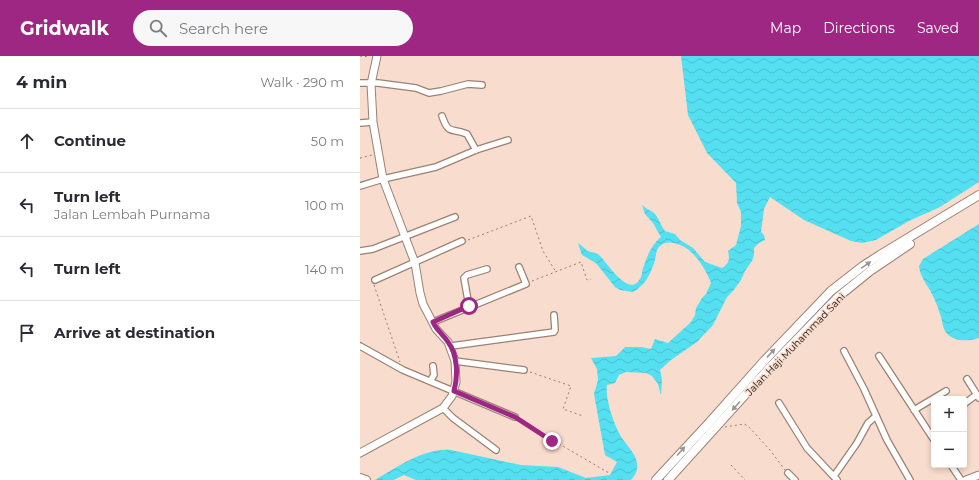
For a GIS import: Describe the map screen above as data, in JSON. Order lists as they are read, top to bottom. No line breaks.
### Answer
{"streets":{"main road":["Jalan Haji Muhammad Sani"]},"page":{"header":"Gridwalk","search":"Search here","nav":["Map","Directions","Saved"],"heading":["4 min","Walk · 290 m"],"list":[["Continue","50 m"],["Turn left","Jalan Lembah Purnama","100 m"],["Turn left","140 m"],"Arrive at destination"],"map_buttons":["+","−"]}}
